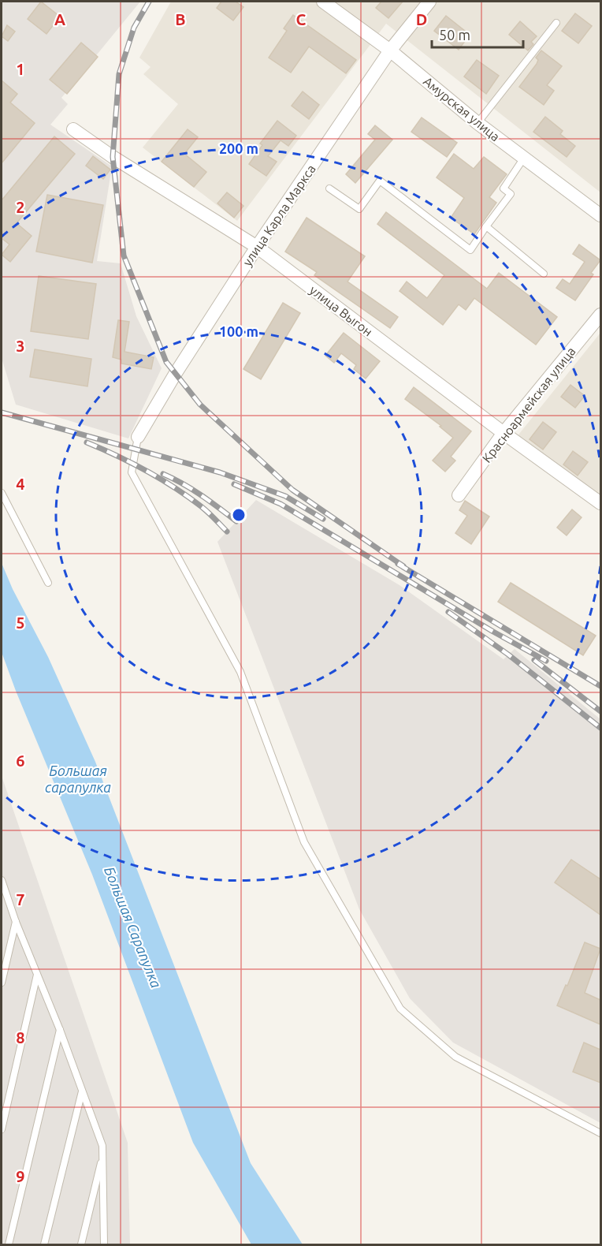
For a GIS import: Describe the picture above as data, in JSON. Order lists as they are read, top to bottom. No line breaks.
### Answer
{"streets":{"street":["Амурская улица","улица Карла Маркса","улица Выгон","Красноармейская улица"]},"crossings":[["Амурская улица","улица Карла Маркса"],["улица Карла Маркса","улица Выгон"],["улица Выгон","Красноармейская улица"]],"water":["Большая сарапулка","Большая Сарапулка"],"scale_bar":"50 m","grid":{"columns":["A","B","C","D"],"rows":["1","2","3","4","5","6","7","8","9"]},"rings":["200 m","100 m"]}
